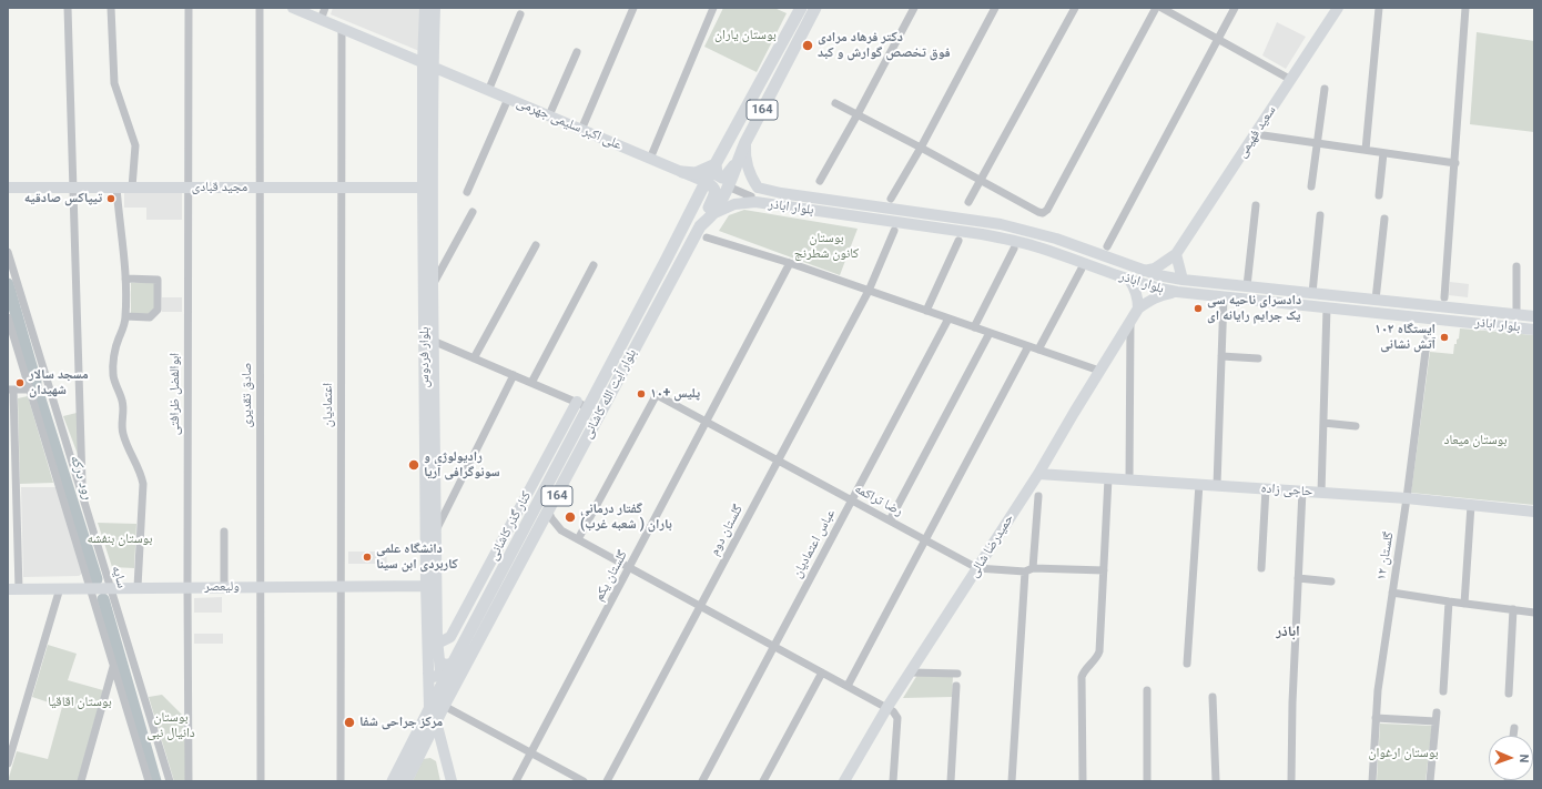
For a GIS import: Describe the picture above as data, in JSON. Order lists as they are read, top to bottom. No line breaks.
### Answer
{"streets":{"main road":["164","علی اکبر سلیمی جهرمی","سعید فهیمی","مجید قبادی","بلوار اباذر","بلوار فردوس","بلوار آیت الله کاشانی","حاجی زاده","کنار گذر کاشانی","حمیدرضا شالی","ولیعصر"],"street":["ابوالفضل ظرافتی","صادق تقدیری","اعتمادیان","رضا تراکمه","گلستان دوم","عباس اعتمادیان","گلستان ۱۲","گلستان یکم","سایه"]},"crossings":[["علی اکبر سلیمی جهرمی","بلوار فردوس"],["علی اکبر سلیمی جهرمی","بلوار آیت الله کاشانی"],["علی اکبر سلیمی جهرمی","اعتمادیان"],["مجید قبادی","بلوار فردوس"],["مجید قبادی","ابوالفضل ظرافتی"],["مجید قبادی","صادق تقدیری"],["مجید قبادی","اعتمادیان"],["بلوار اباذر","بلوار آیت الله کاشانی"],["بلوار فردوس","بلوار آیت الله کاشانی"],["بلوار فردوس","کنار گذر کاشانی"],["بلوار فردوس","ولیعصر"],["ابوالفضل ظرافتی","ولیعصر"],["بلوار آیت الله کاشانی","کنار گذر کاشانی"],["صادق تقدیری","ولیعصر"],["اعتمادیان","ولیعصر"],["حاجی زاده","حمیدرضا شالی"],["حاجی زاده","گلستان ۱۲"],["رضا تراکمه","گلستان دوم"],["رضا تراکمه","عباس اعتمادیان"],["رضا تراکمه","حمیدرضا شالی"],["رضا تراکمه","گلستان یکم"],["سایه","ولیعصر"]],"districts":["اباذر"],"water":["رود درکه"],"parks":["بوستان یاران","بوستان کانون شطرنج","بوستان میعاد","بوستان بنفشه","بوستان اقاقیا","بوستان دانیال نبی","بوستان ارغوان"],"places":["دکتر فرهاد مرادی فوق تخصص گوارش و کبد","تیپاکس صادقیه","دادسرای ناحیه سی یک جرایم رایانه ای","ایستگاه ۱۰۲ آتش نشانی","مسجد سالار شهیدان","پلیس +۱۰","رادیولوژی و سونوگرافی آریا","گفتار درمانی باران ( شعبه غرب)","دانشگاه علمی کاربردی ابن سینا","مرکز جراحی شفا"],"north":"right"}
